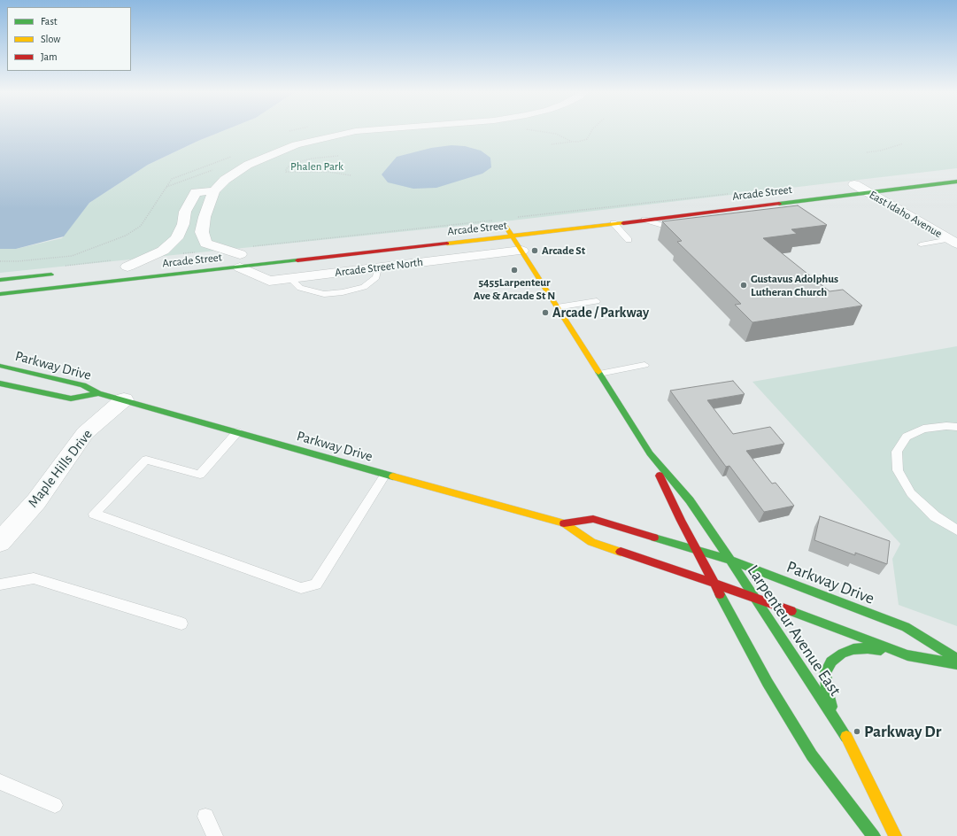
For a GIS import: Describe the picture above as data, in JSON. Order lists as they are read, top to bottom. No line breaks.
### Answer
{"streets":{"main road":["Arcade Street","Parkway Drive","Larpenteur Avenue East"],"street":["East Idaho Avenue","Arcade Street North","Maple Hills Drive"]},"crossings":[["Arcade Street","East Idaho Avenue"],["Arcade Street","Arcade Street North"],["Arcade Street","Larpenteur Avenue East"],["Arcade Street North","Larpenteur Avenue East"],["Parkway Drive","Maple Hills Drive"],["Parkway Drive","Larpenteur Avenue East"]],"parks":["Phalen Park"],"places":["Arcade St","5455Larpenteur Ave & Arcade St N","Gustavus Adolphus Lutheran Church","Arcade / Parkway","Parkway Dr"],"legend":["Fast","Slow","Jam"]}
